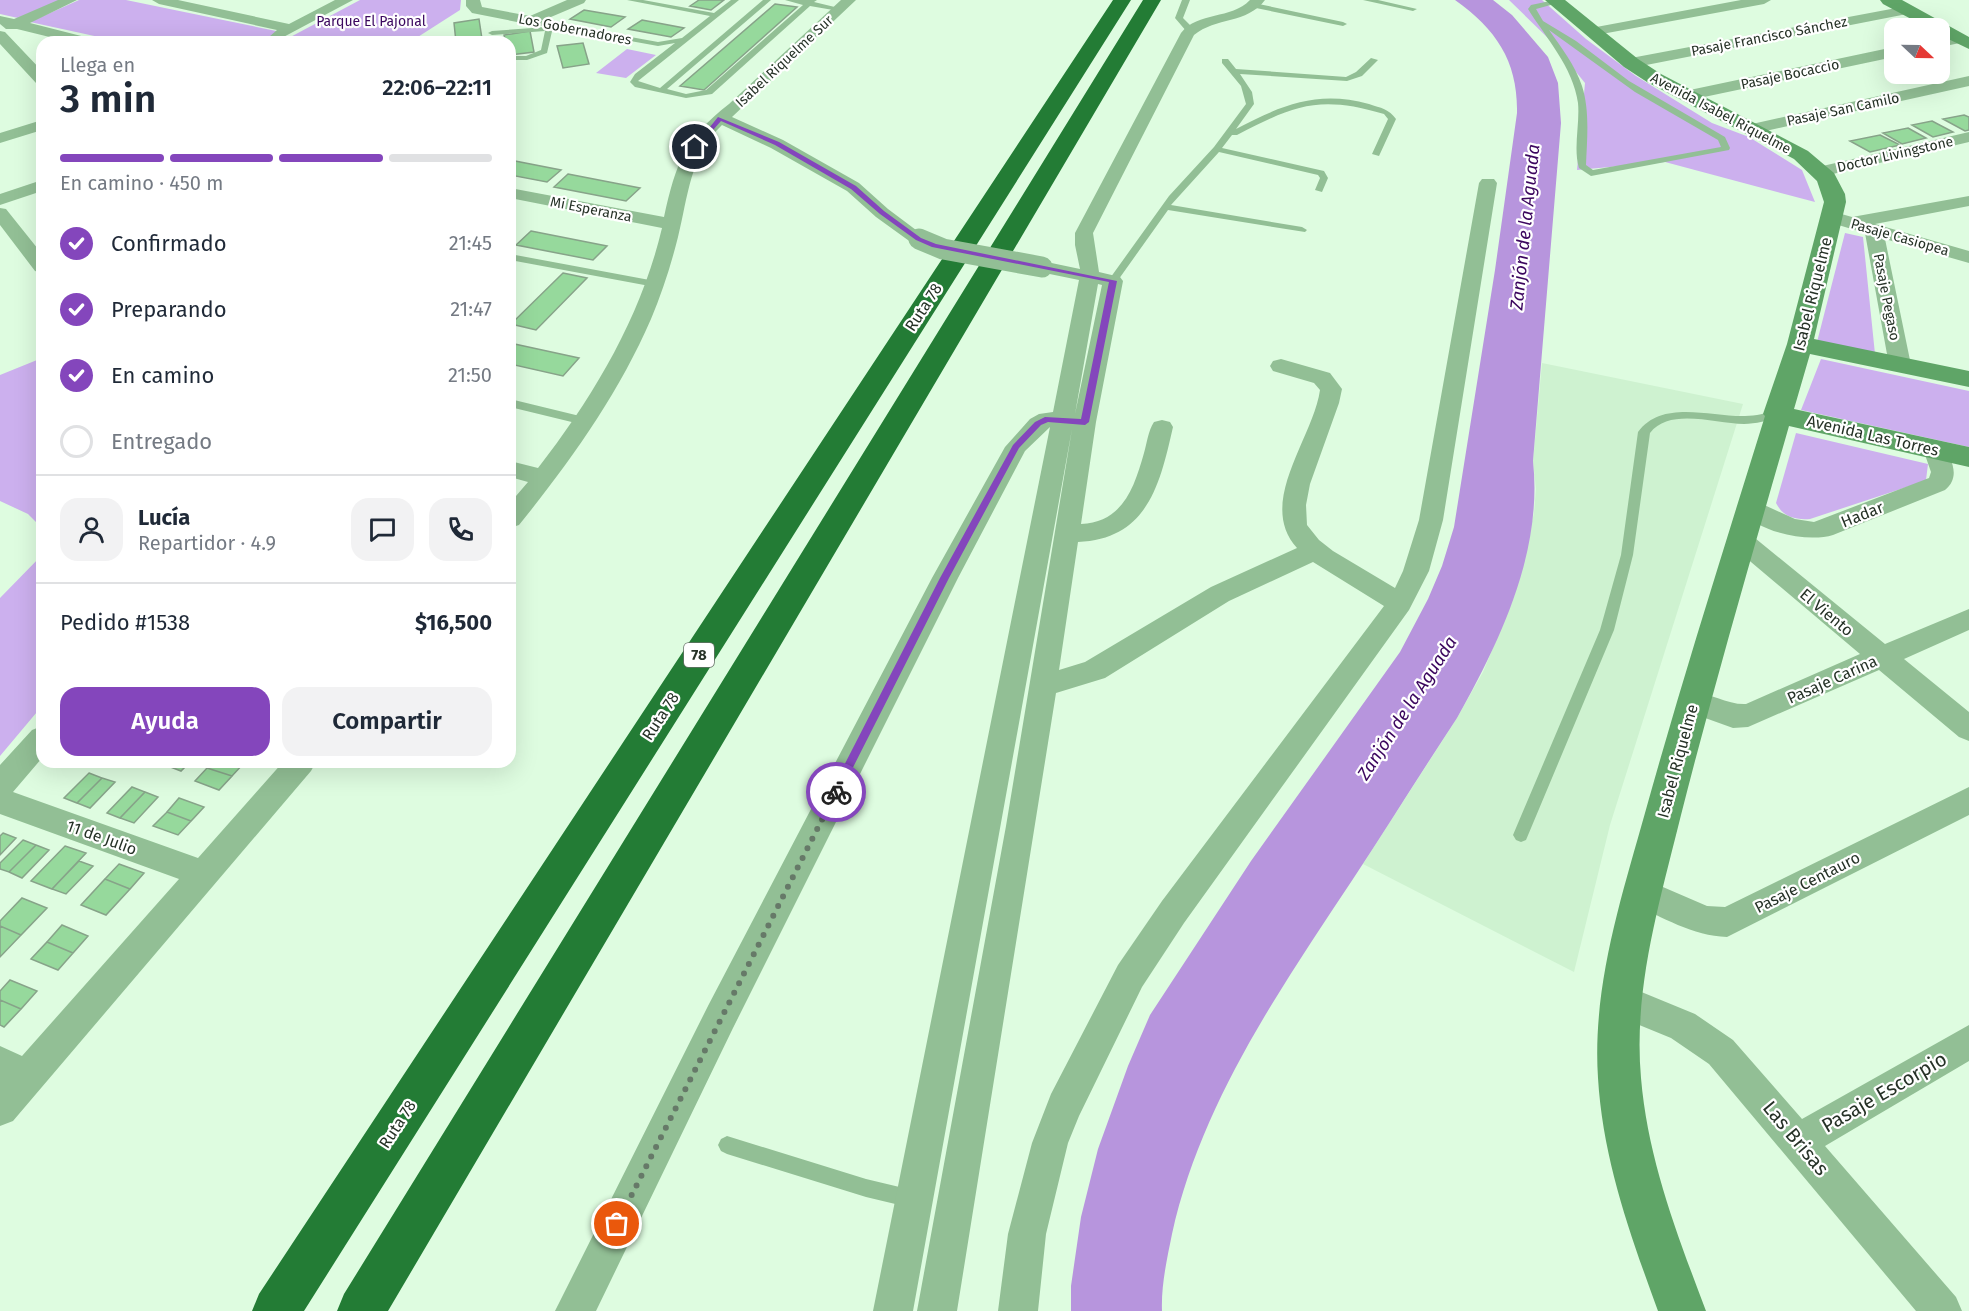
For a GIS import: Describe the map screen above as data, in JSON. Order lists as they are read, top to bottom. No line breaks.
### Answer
{"streets":{"highway":["Ruta 78","78"],"street":["Los Gobernadores","Pasaje Francisco Sánchez","Isabel Riquelme Sur","Pasaje Bocaccio","Pasaje San Camilo","Avenida Isabel Riquelme","Doctor Livingstone","Mi Esperanza","Pasaje Casiopea","Isabel Riquelme","Pasaje Pegaso","Avenida Las Torres","Hadar","El Viento","Pasaje Carina","11 de Julio","Pasaje Centauro","Pasaje Escorpio","Las Brisas"]},"crossings":[["Pasaje Francisco Sánchez","Avenida Isabel Riquelme"],["Isabel Riquelme Sur","Mi Esperanza"],["Pasaje Bocaccio","Avenida Isabel Riquelme"],["Pasaje San Camilo","Avenida Isabel Riquelme"],["Avenida Isabel Riquelme","Doctor Livingstone"],["Avenida Isabel Riquelme","Pasaje Casiopea"],["Avenida Isabel Riquelme","Isabel Riquelme"],["Pasaje Casiopea","Isabel Riquelme"],["Pasaje Casiopea","Pasaje Pegaso"],["Isabel Riquelme","Avenida Las Torres"],["Isabel Riquelme","Hadar"],["Isabel Riquelme","El Viento"],["Isabel Riquelme","Pasaje Carina"],["Isabel Riquelme","Pasaje Centauro"],["Isabel Riquelme","Las Brisas"],["Avenida Las Torres","Hadar"],["Hadar","El Viento"],["El Viento","Pasaje Carina"],["Pasaje Escorpio","Las Brisas"]],"water":["Zanjón de la Aguada"],"parks":["Parque El Pajonal"],"north":"right","page":{"heading":["3 min","Llega en","22:06–22:11"],"panel":["Lucía","Repartidor · 4.9","Pedido #1538","$16,500"],"bar":"En camino · 450 m","list":[["Confirmado","21:45"],["Preparando","21:47"],["En camino","21:50"],"Entregado"],"buttons":["Ayuda","Compartir"]}}
